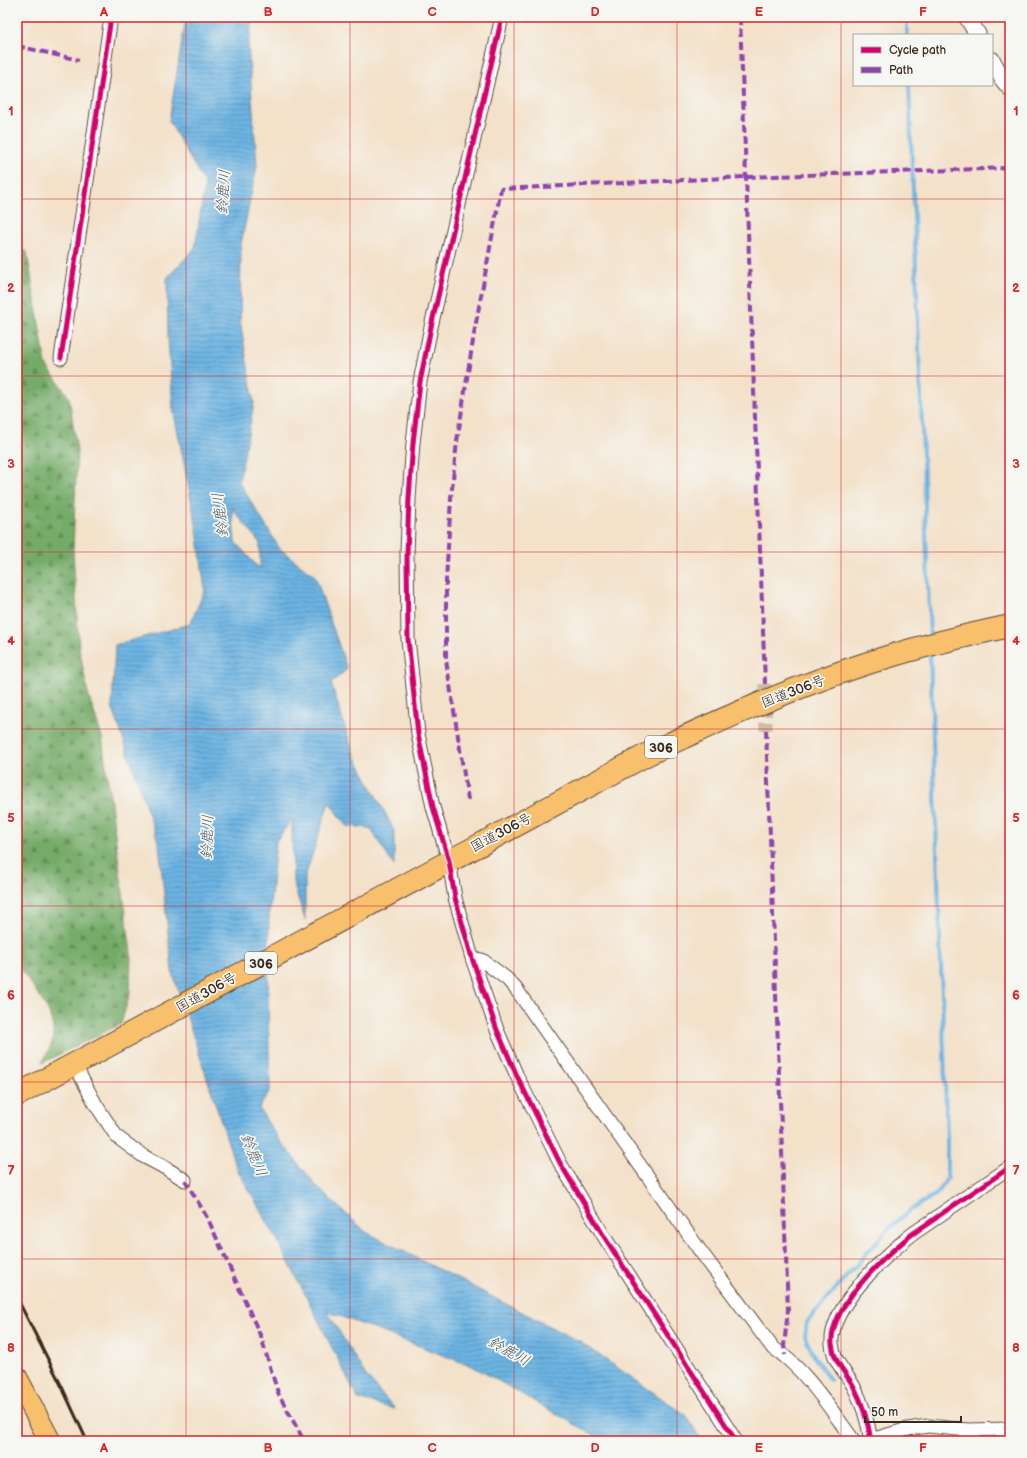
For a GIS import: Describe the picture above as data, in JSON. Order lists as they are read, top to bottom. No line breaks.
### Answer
{"streets":{"highway":["国道306号","306"]},"water":["鈴鹿川"],"legend":["Cycle path","Path"],"scale_bar":"50 m","grid":{"columns":["A","B","C","D","E","F"],"rows":["1","2","3","4","5","6","7","8"]}}
